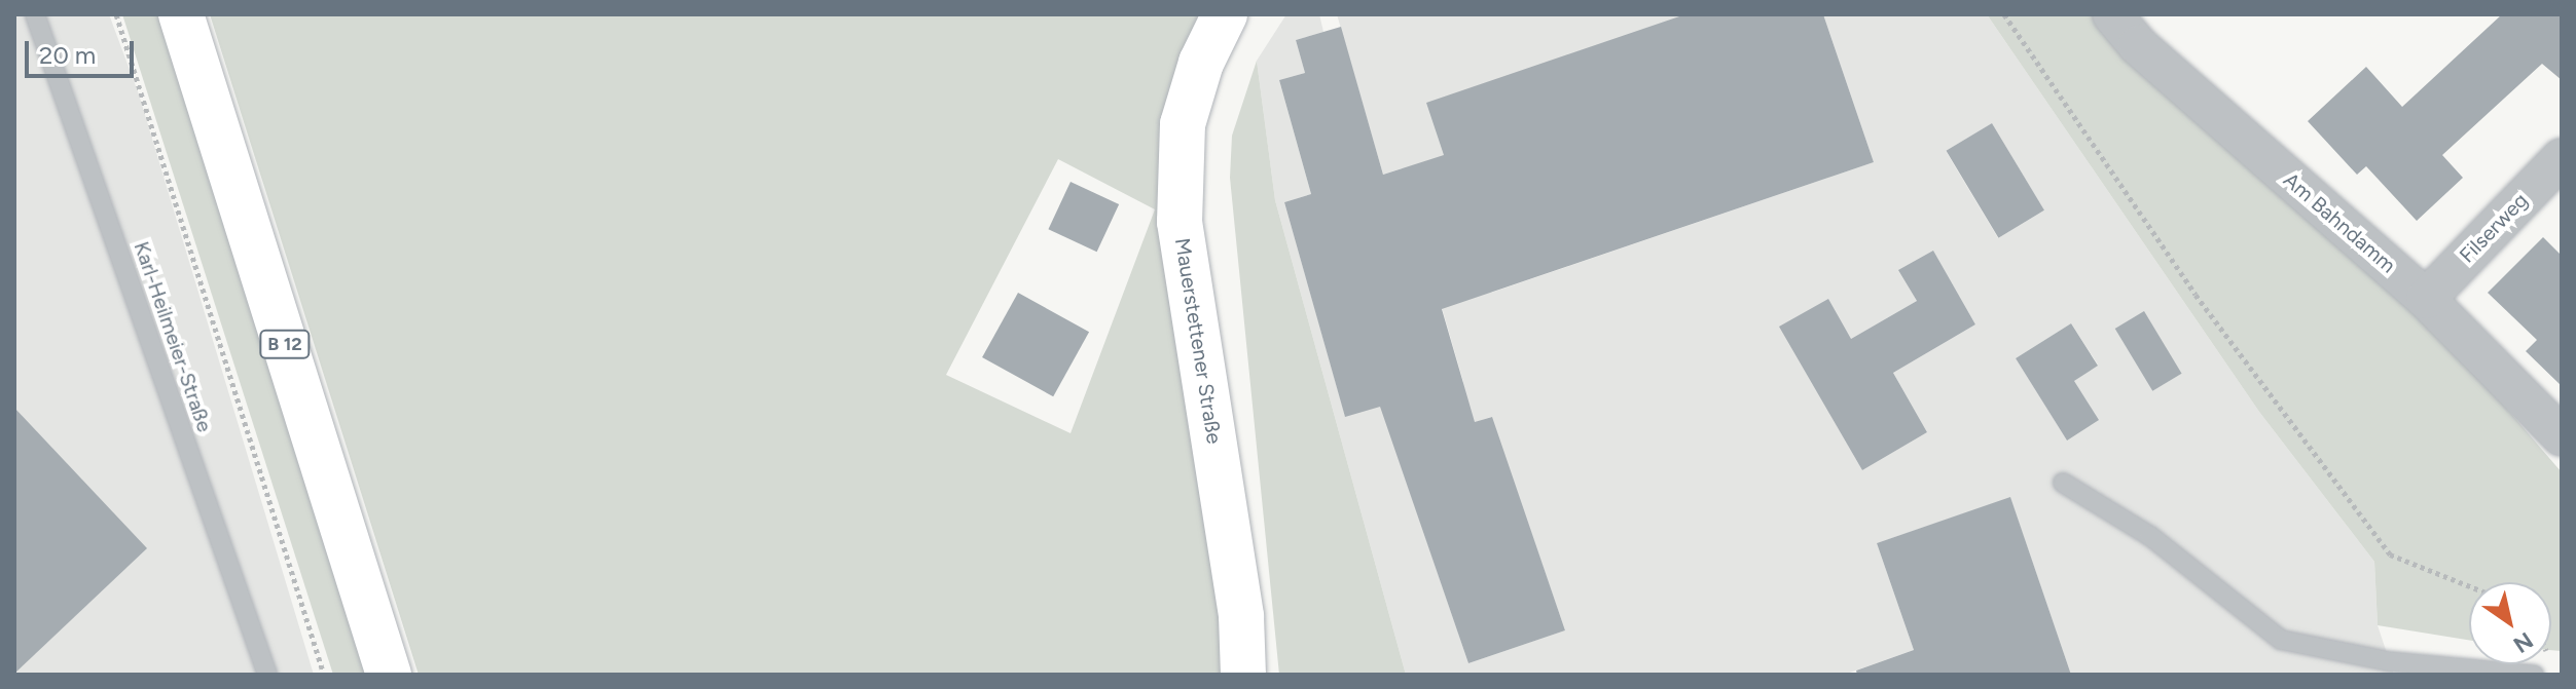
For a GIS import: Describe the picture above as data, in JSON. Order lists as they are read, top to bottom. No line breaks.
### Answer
{"streets":{"main road":["Mauerstettener Straße","B 12"],"street":["Am Bahndamm","Filserweg"],"lane":["Karl-Heilmeier-Straße"]},"crossings":[["Am Bahndamm","Filserweg"]],"scale_bar":"20 m","north":"bottom right"}
